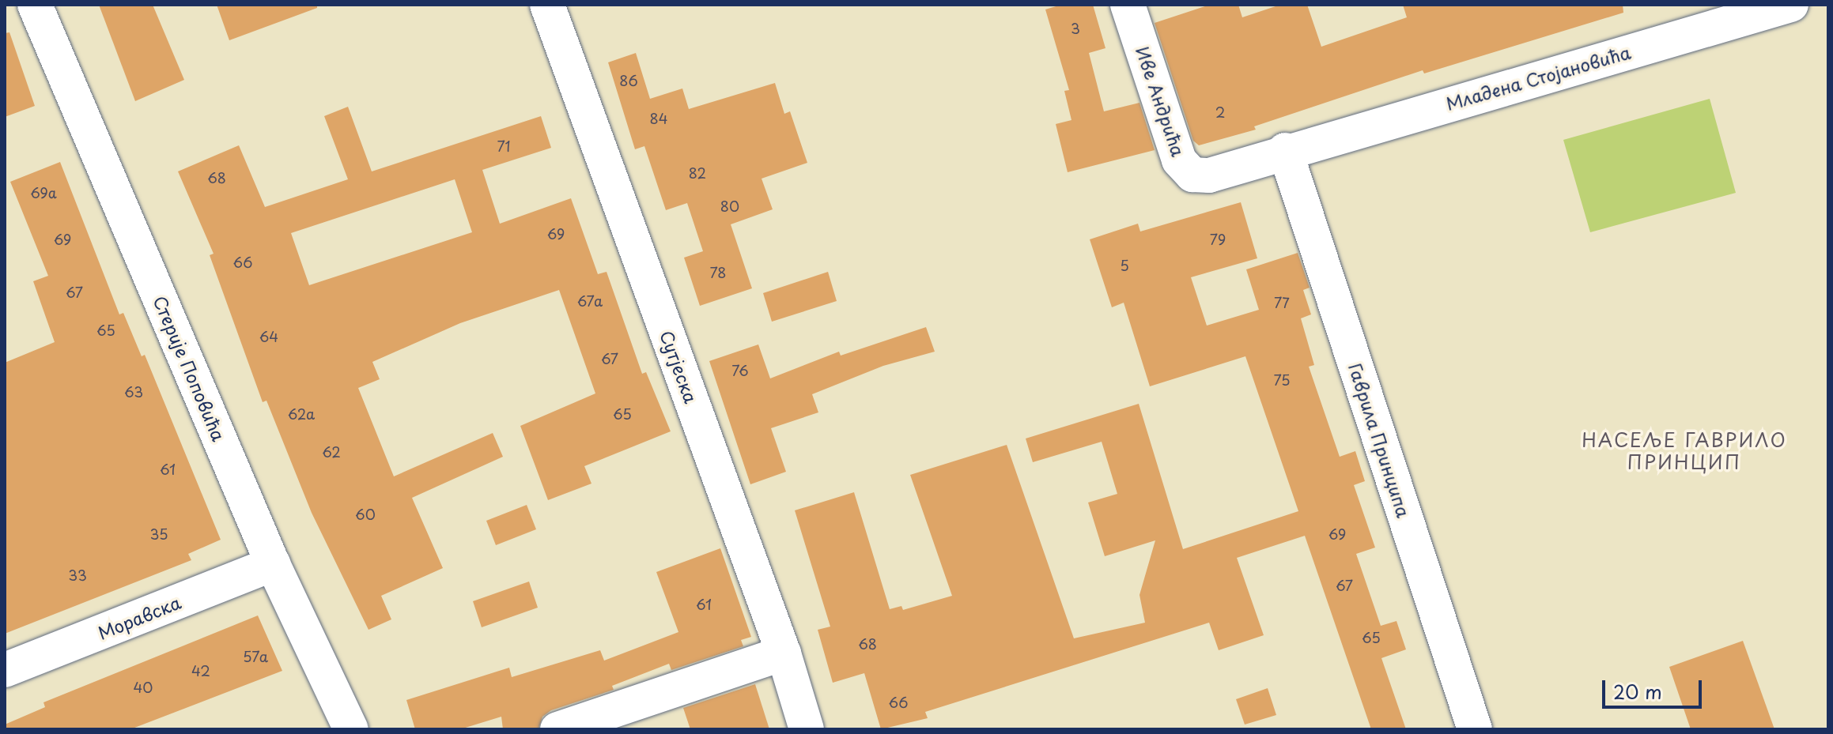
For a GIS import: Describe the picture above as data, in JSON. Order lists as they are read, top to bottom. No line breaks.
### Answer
{"streets":{"street":["Младена Стојановића","Иве Андрића","Сутјеска","Стерије Поповића","Гаврила Принципа","Моравска"]},"crossings":[["Младена Стојановића","Иве Андрића"],["Младена Стојановића","Гаврила Принципа"],["Иве Андрића","Гаврила Принципа"],["Стерије Поповића","Моравска"]],"districts":["НАСЕЉЕ ГАВРИЛО ПРИНЦИП"],"house_numbers":["3","86","2","84","71","82","68","69a","80","69","69","79","66","5","78","67","67a","77","65","64","67","76","75","63","62a","65","62","61","60","35","69","33","67","61","65","68","57a","42","40","66"],"scale_bar":"20 m"}
